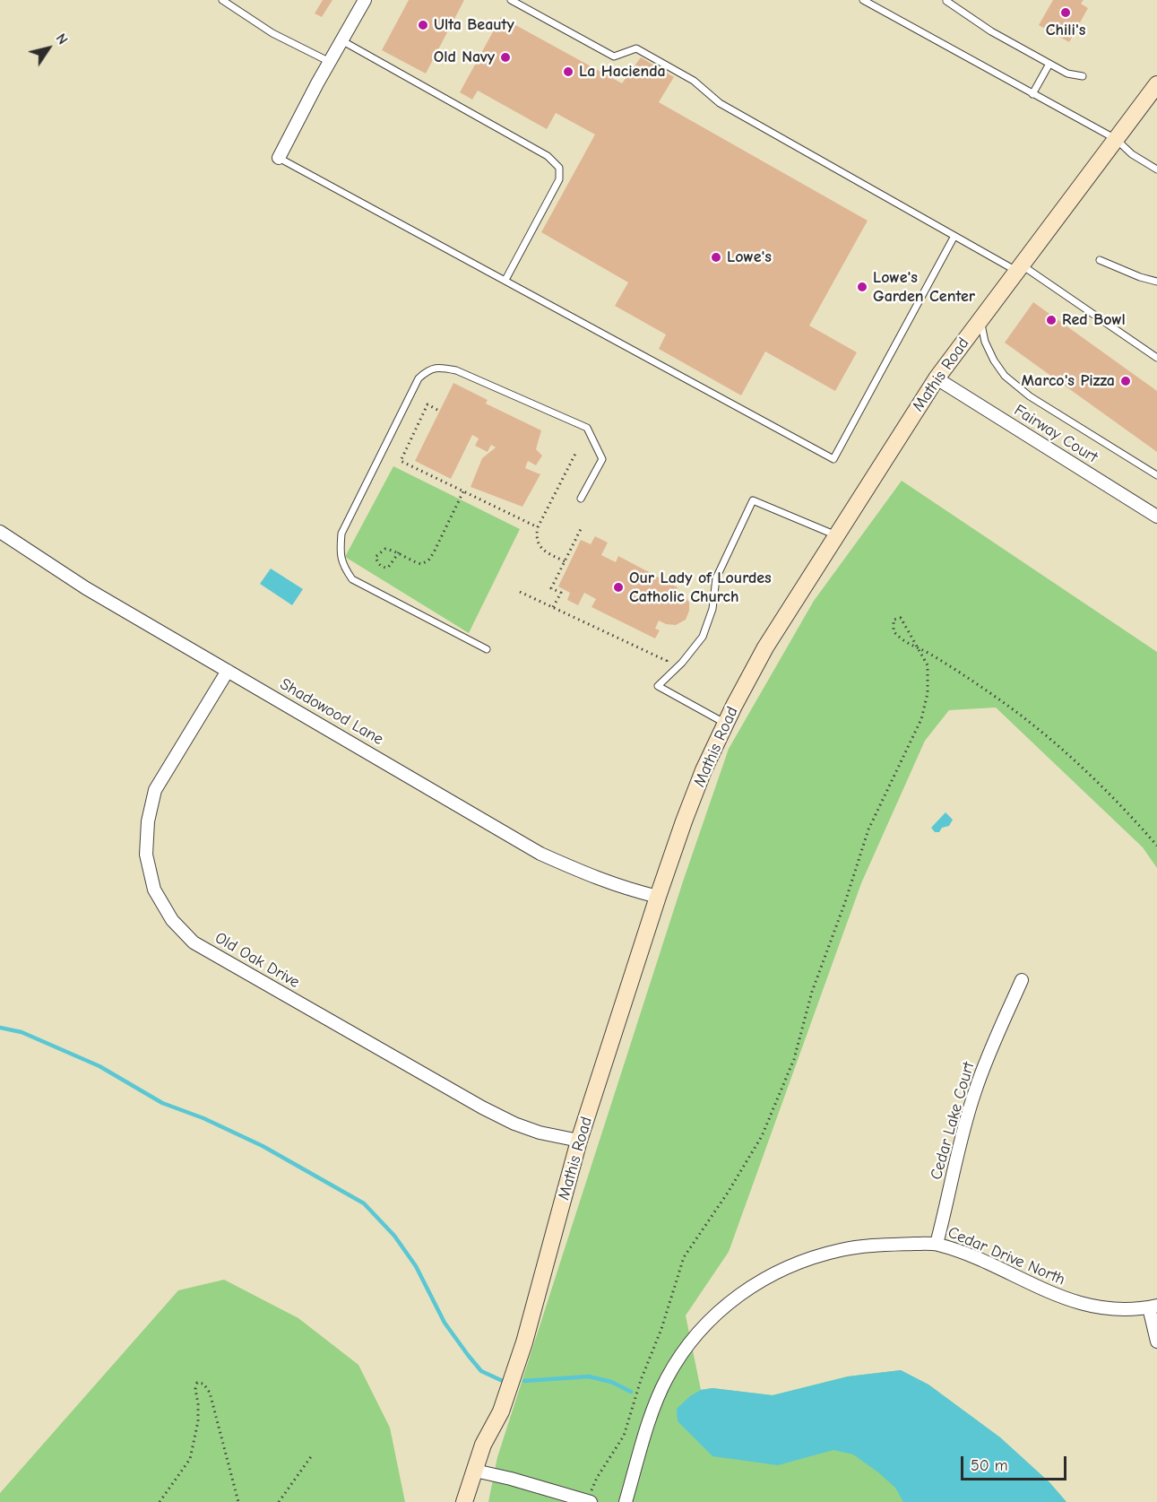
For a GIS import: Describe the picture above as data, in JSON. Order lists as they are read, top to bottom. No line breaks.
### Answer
{"streets":{"street":["Mathis Road","Fairway Court","Shadowood Lane","Old Oak Drive","Cedar Lake Court","Cedar Drive North"]},"crossings":[["Mathis Road","Fairway Court"],["Mathis Road","Shadowood Lane"],["Mathis Road","Old Oak Drive"],["Shadowood Lane","Old Oak Drive"],["Cedar Lake Court","Cedar Drive North"]],"places":["Chili's","Ulta Beauty","Old Navy","La Hacienda","Lowe's","Lowe's Garden Center","Red Bowl","Marco's Pizza","Our Lady of Lourdes Catholic Church"],"scale_bar":"50 m","north":"top right"}
